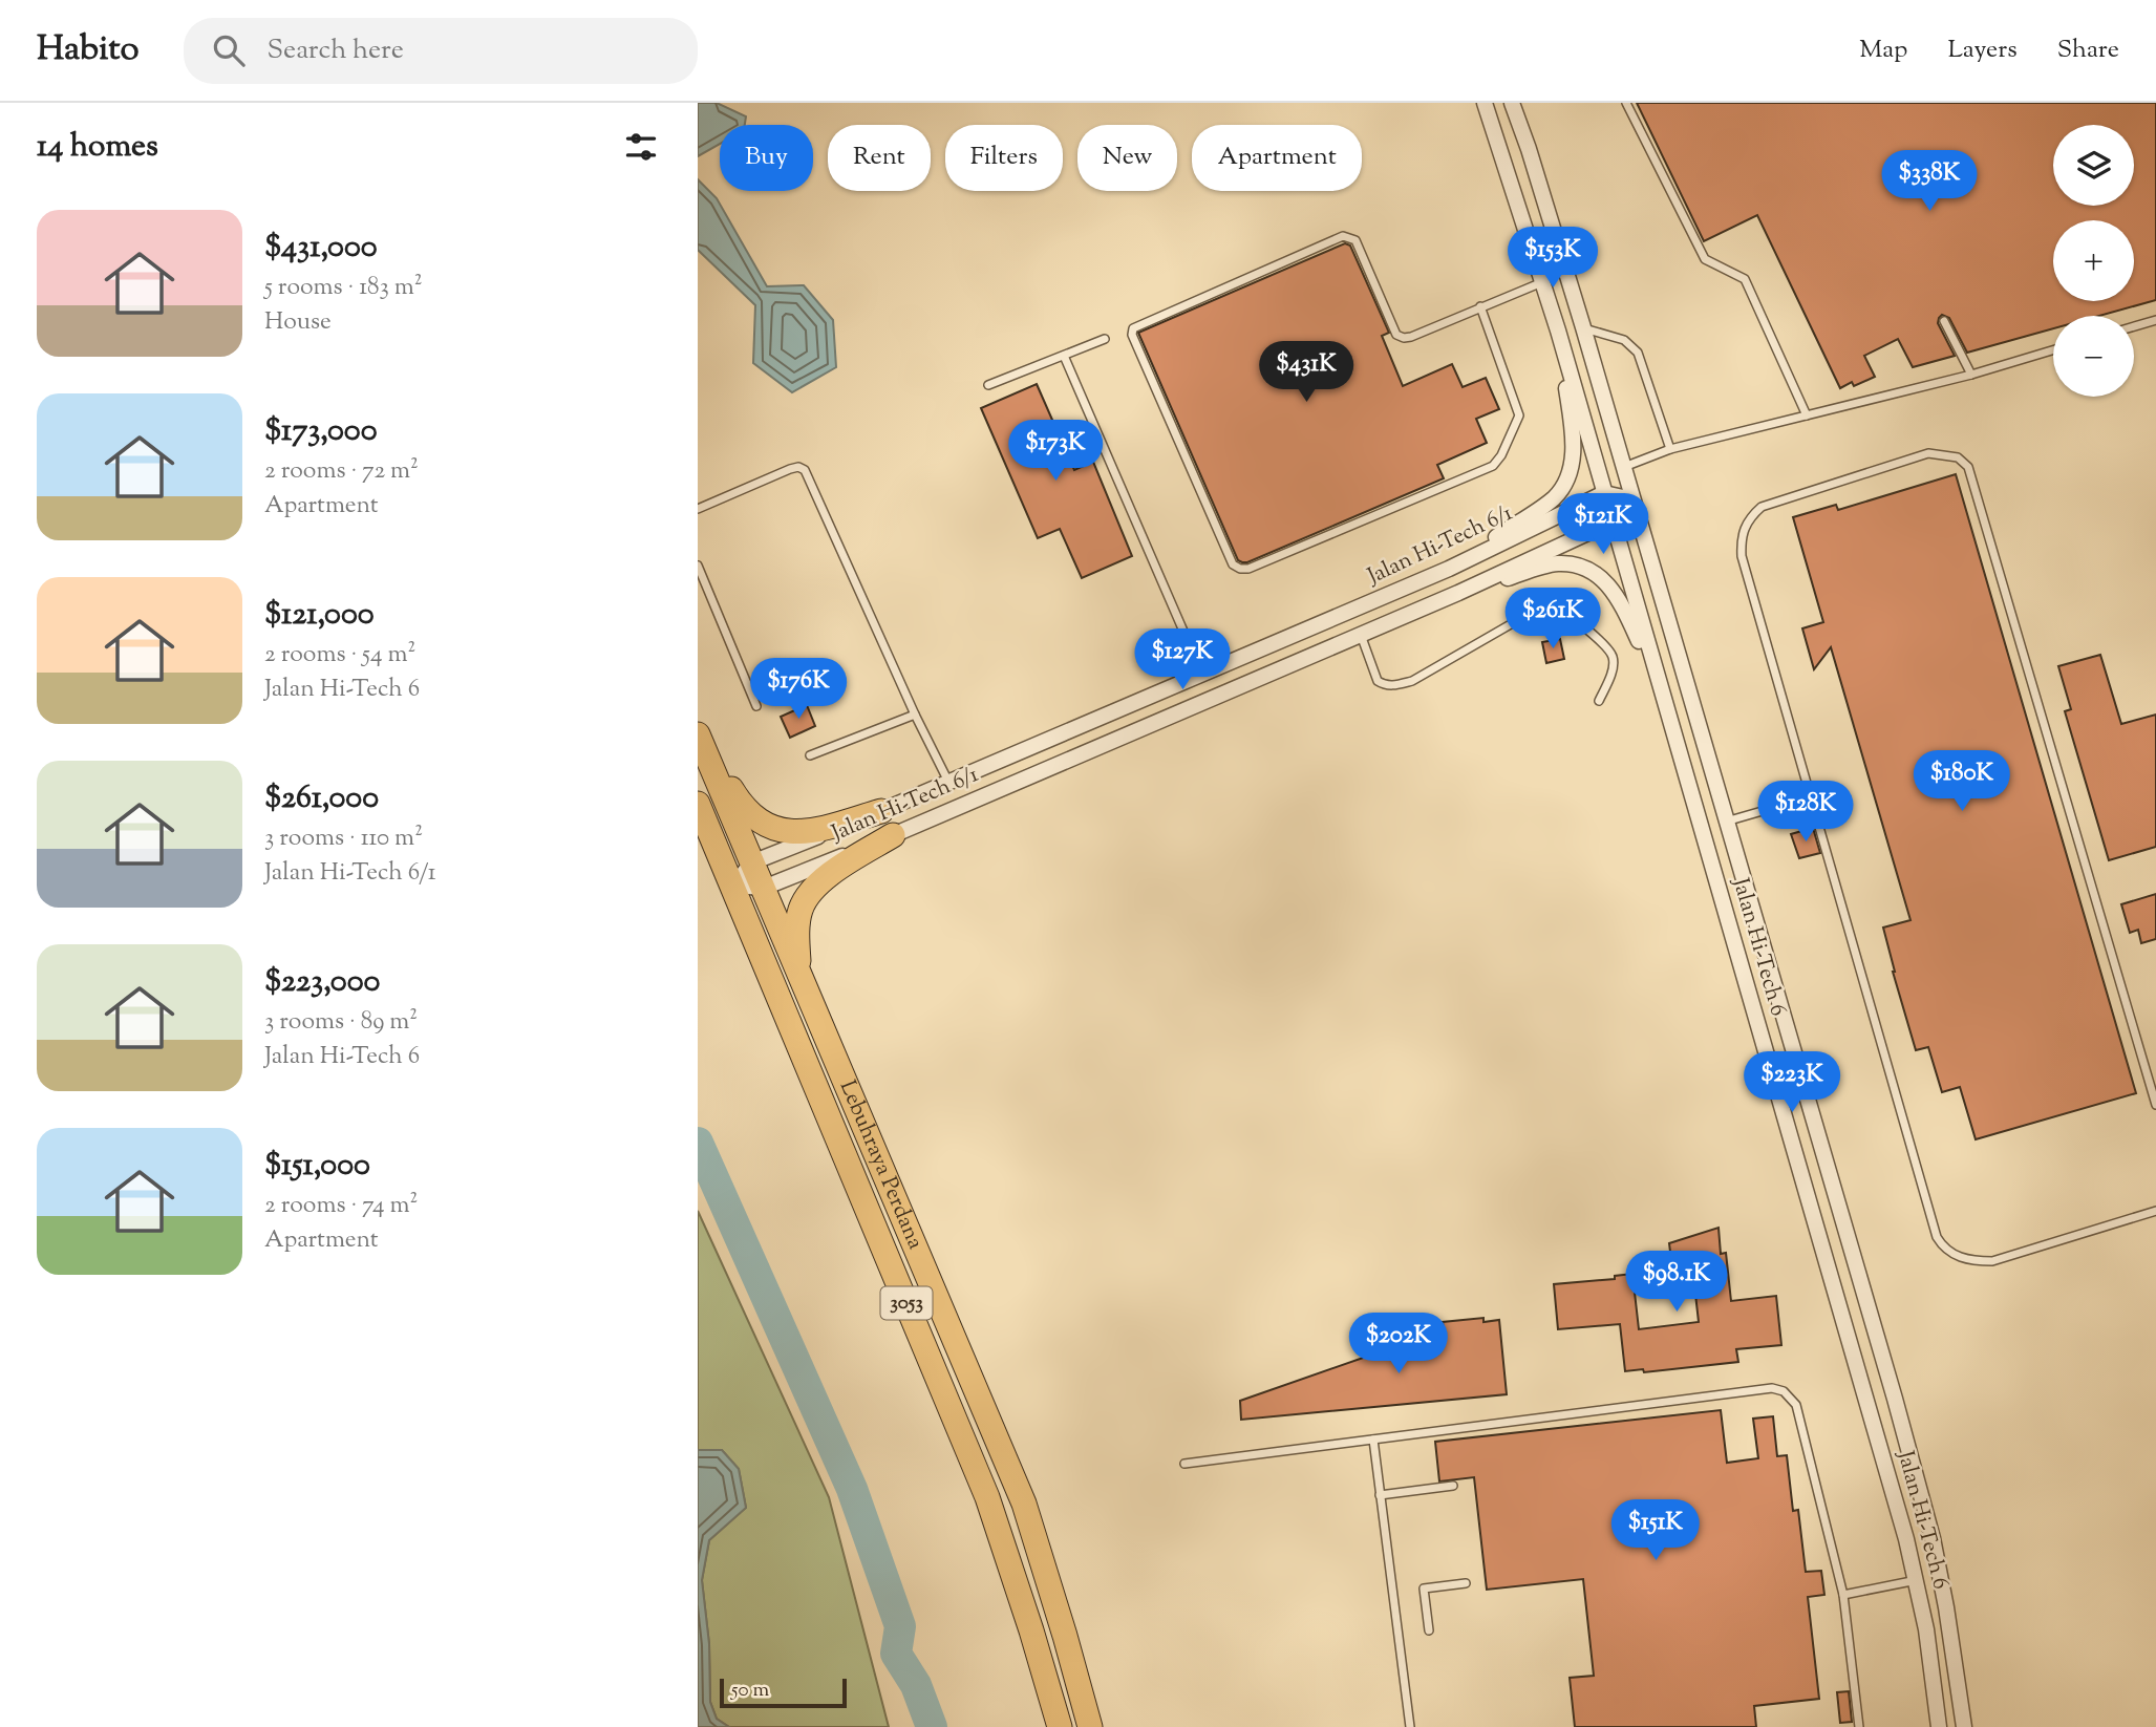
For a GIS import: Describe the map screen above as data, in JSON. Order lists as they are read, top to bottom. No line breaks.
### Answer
{"streets":{"main road":["Lebuhraya Perdana","3053"],"street":["Jalan Hi-Tech 6/1","Jalan Hi-Tech 6"]},"crossings":[["Jalan Hi-Tech 6/1","Jalan Hi-Tech 6"],["Jalan Hi-Tech 6/1","Lebuhraya Perdana"]],"scale_bar":"50 m","page":{"header":"Habito","search":"Search here","nav":["Map","Layers","Share"],"heading":"14 homes","map_buttons":["+","−"],"chip":["Buy","Rent","Filters","New","Apartment"],"price":["$338K","$153K","$431K","$173K","$121K","$261K","$127K","$176K","$180K","$128K","$223K","$98.1K","$202K","$151K"],"list":[{"name":"$431,000","note":"5 rooms · 183 m² · House"},{"name":"$173,000","note":"2 rooms · 72 m² · Apartment"},{"name":"$121,000","note":"2 rooms · 54 m² · Jalan Hi-Tech 6"},{"name":"$261,000","note":"3 rooms · 110 m² · Jalan Hi-Tech 6/1"},{"name":"$223,000","note":"3 rooms · 89 m² · Jalan Hi-Tech 6"},{"name":"$151,000","note":"2 rooms · 74 m² · Apartment"}],"scale":"50 m"}}
